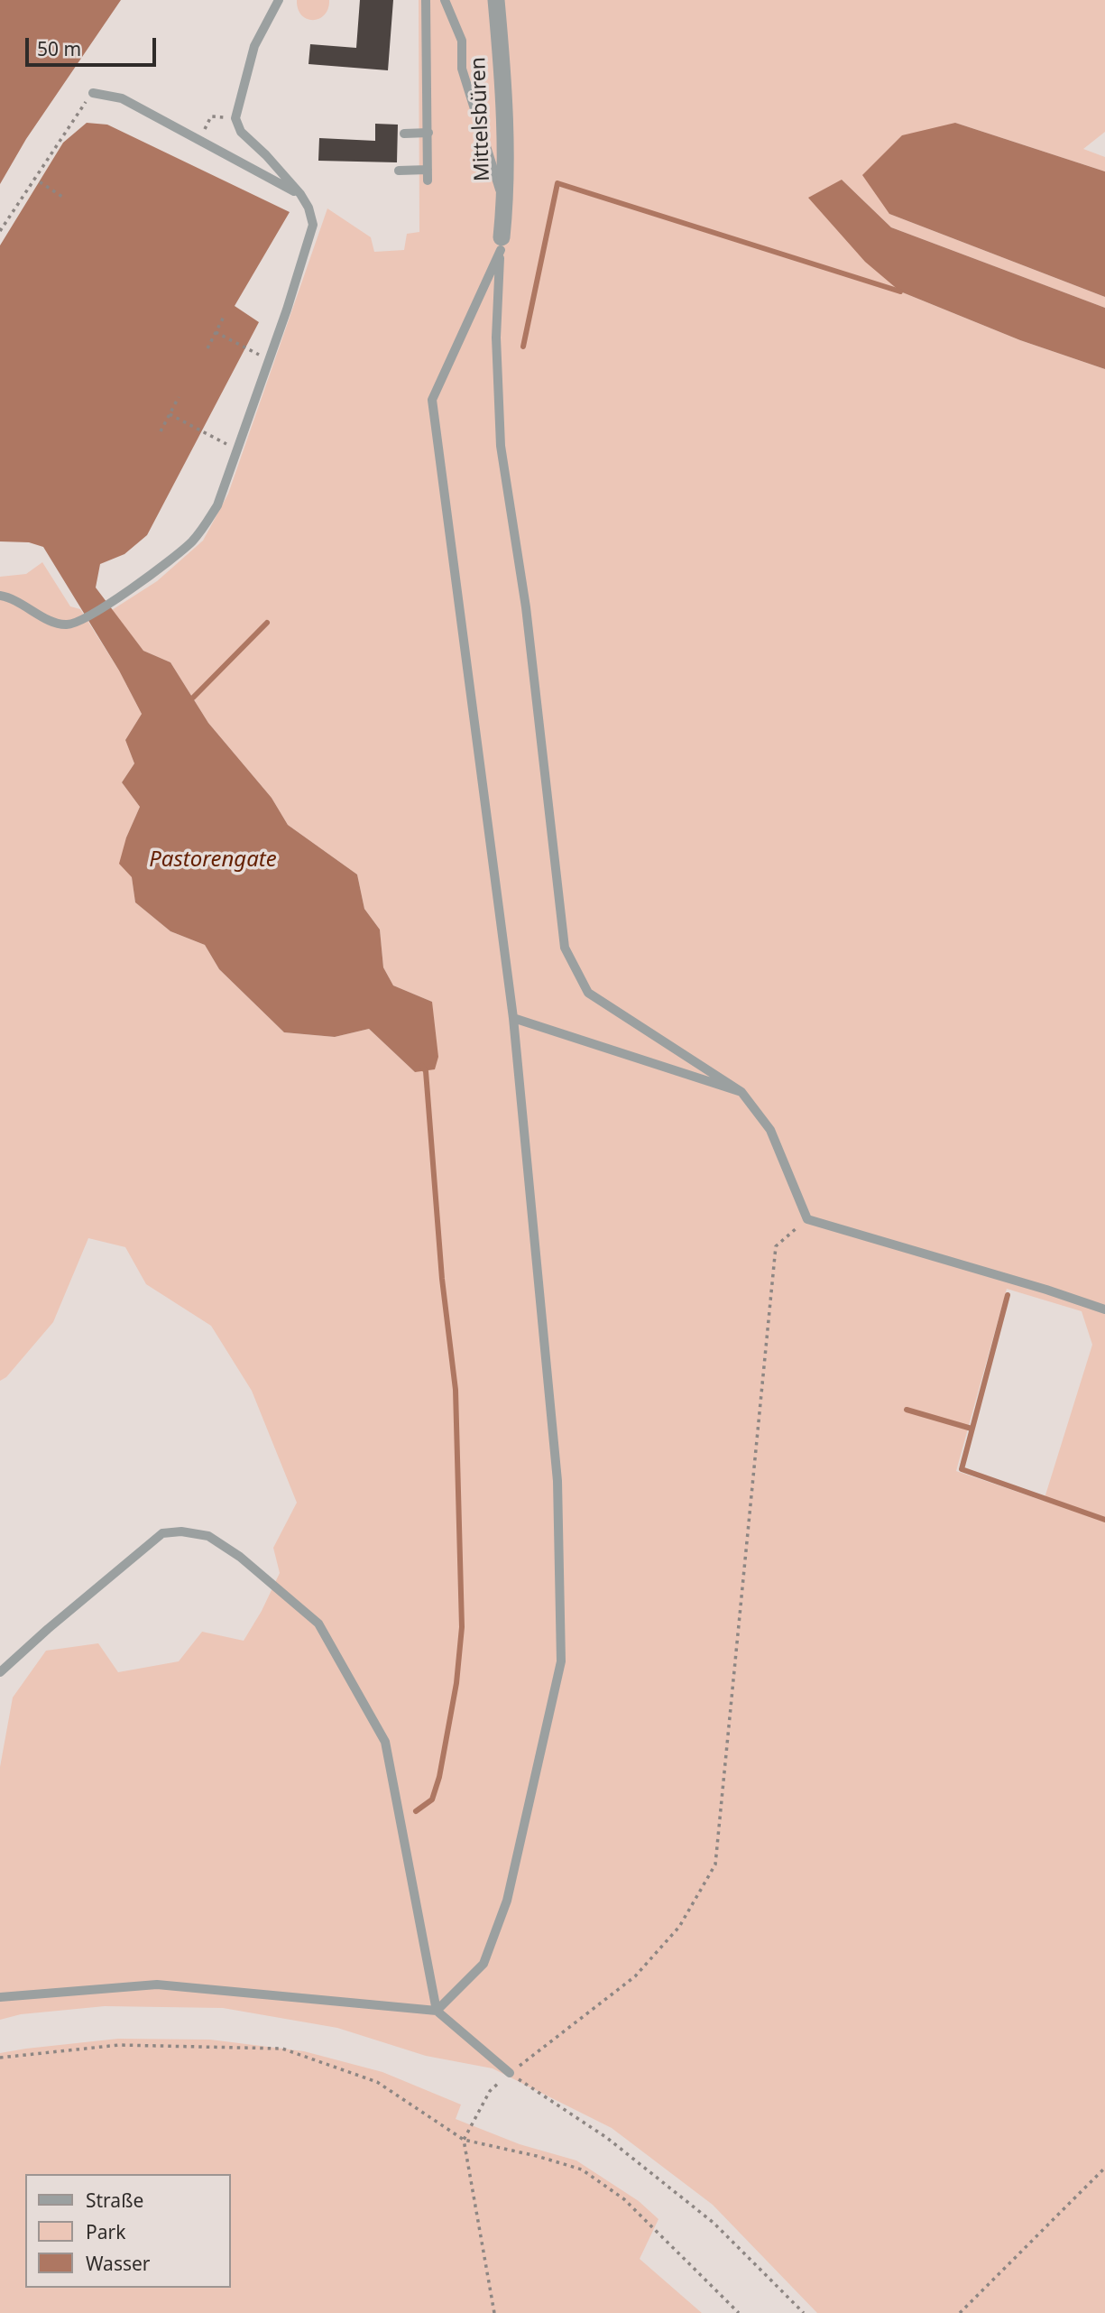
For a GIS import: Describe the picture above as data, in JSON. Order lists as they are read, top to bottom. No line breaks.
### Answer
{"streets":{"street":["Mittelsbüren"]},"water":["Pastorengate"],"legend":["Straße","Park","Wasser"],"scale_bar":"50 m"}
